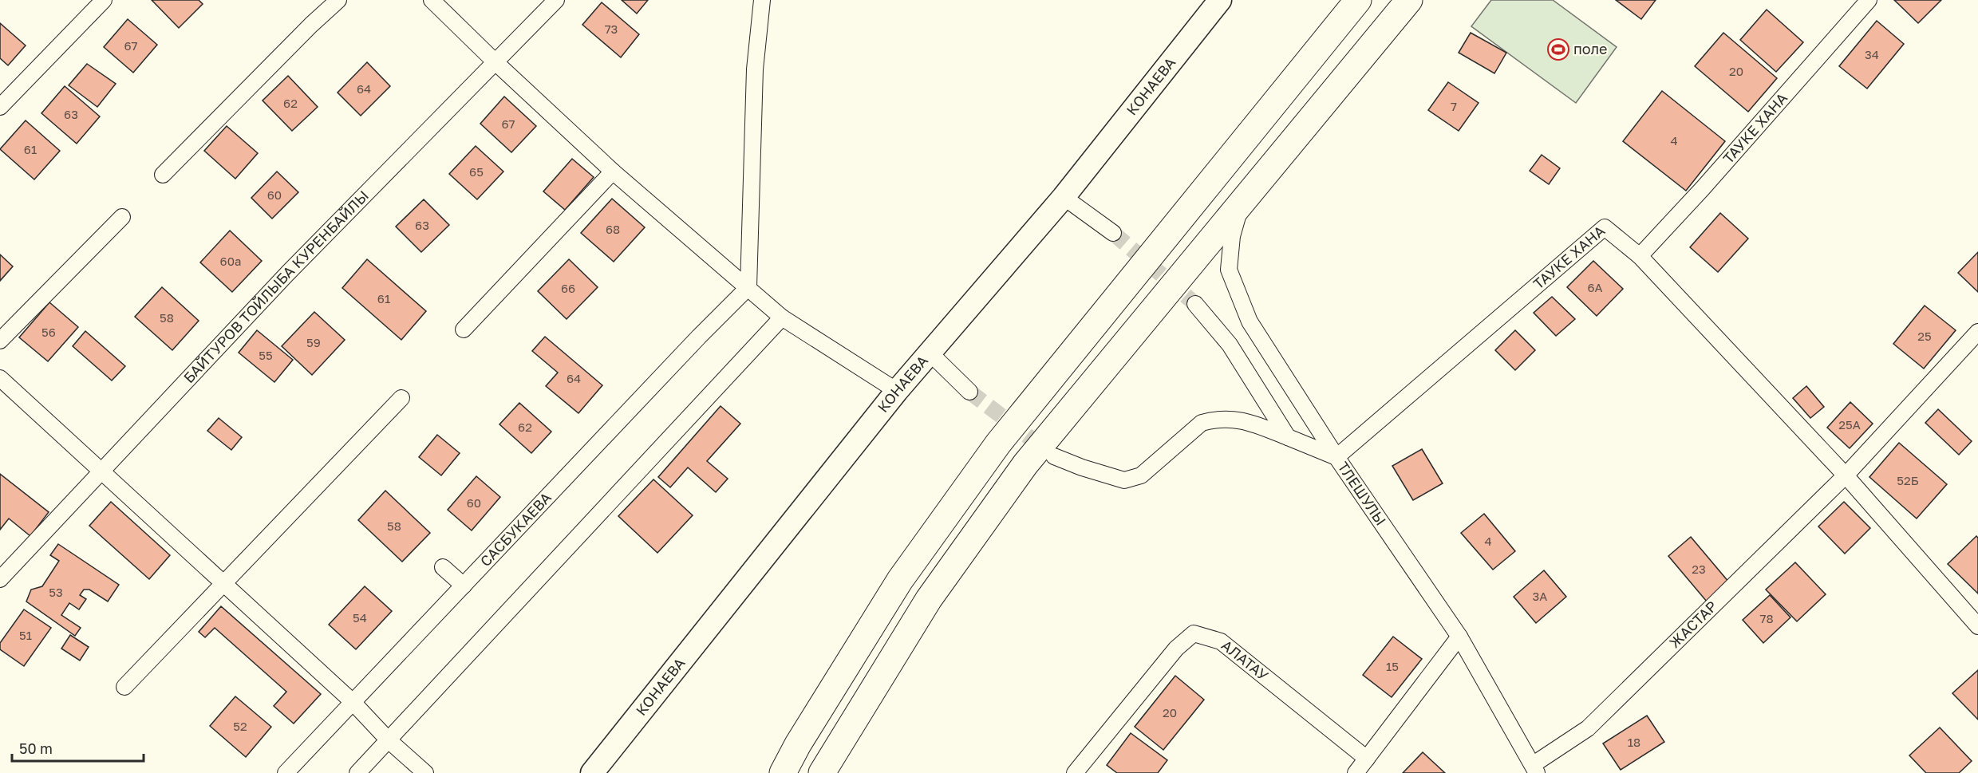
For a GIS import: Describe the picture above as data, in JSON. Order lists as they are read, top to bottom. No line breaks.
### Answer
{"streets":{"main road":["КОНАЕВА"],"street":["ТАУКЕ ХАНА","БАЙТУРОВ ТОЙЛЫБА КУРЕНБАЙЛЫ","ТЛЕШУЛЫ","САСБУКАЕВА","ЖАСТАР","АЛАТАУ"]},"crossings":[["ТАУКЕ ХАНА","ТЛЕШУЛЫ"],["ТАУКЕ ХАНА","ЖАСТАР"],["ТЛЕШУЛЫ","ЖАСТАР"]],"places":{"sports":["поле"]},"house_numbers":["73","67","34","20","64","62","7","63","67","4","61","65","60","63","68","60а","6А","66","61","58","56","25","59","55","64","25А","62","52Б","60","58","4","23","53","3А","54","78","51","15","20","52","18"],"scale_bar":"50 m"}
